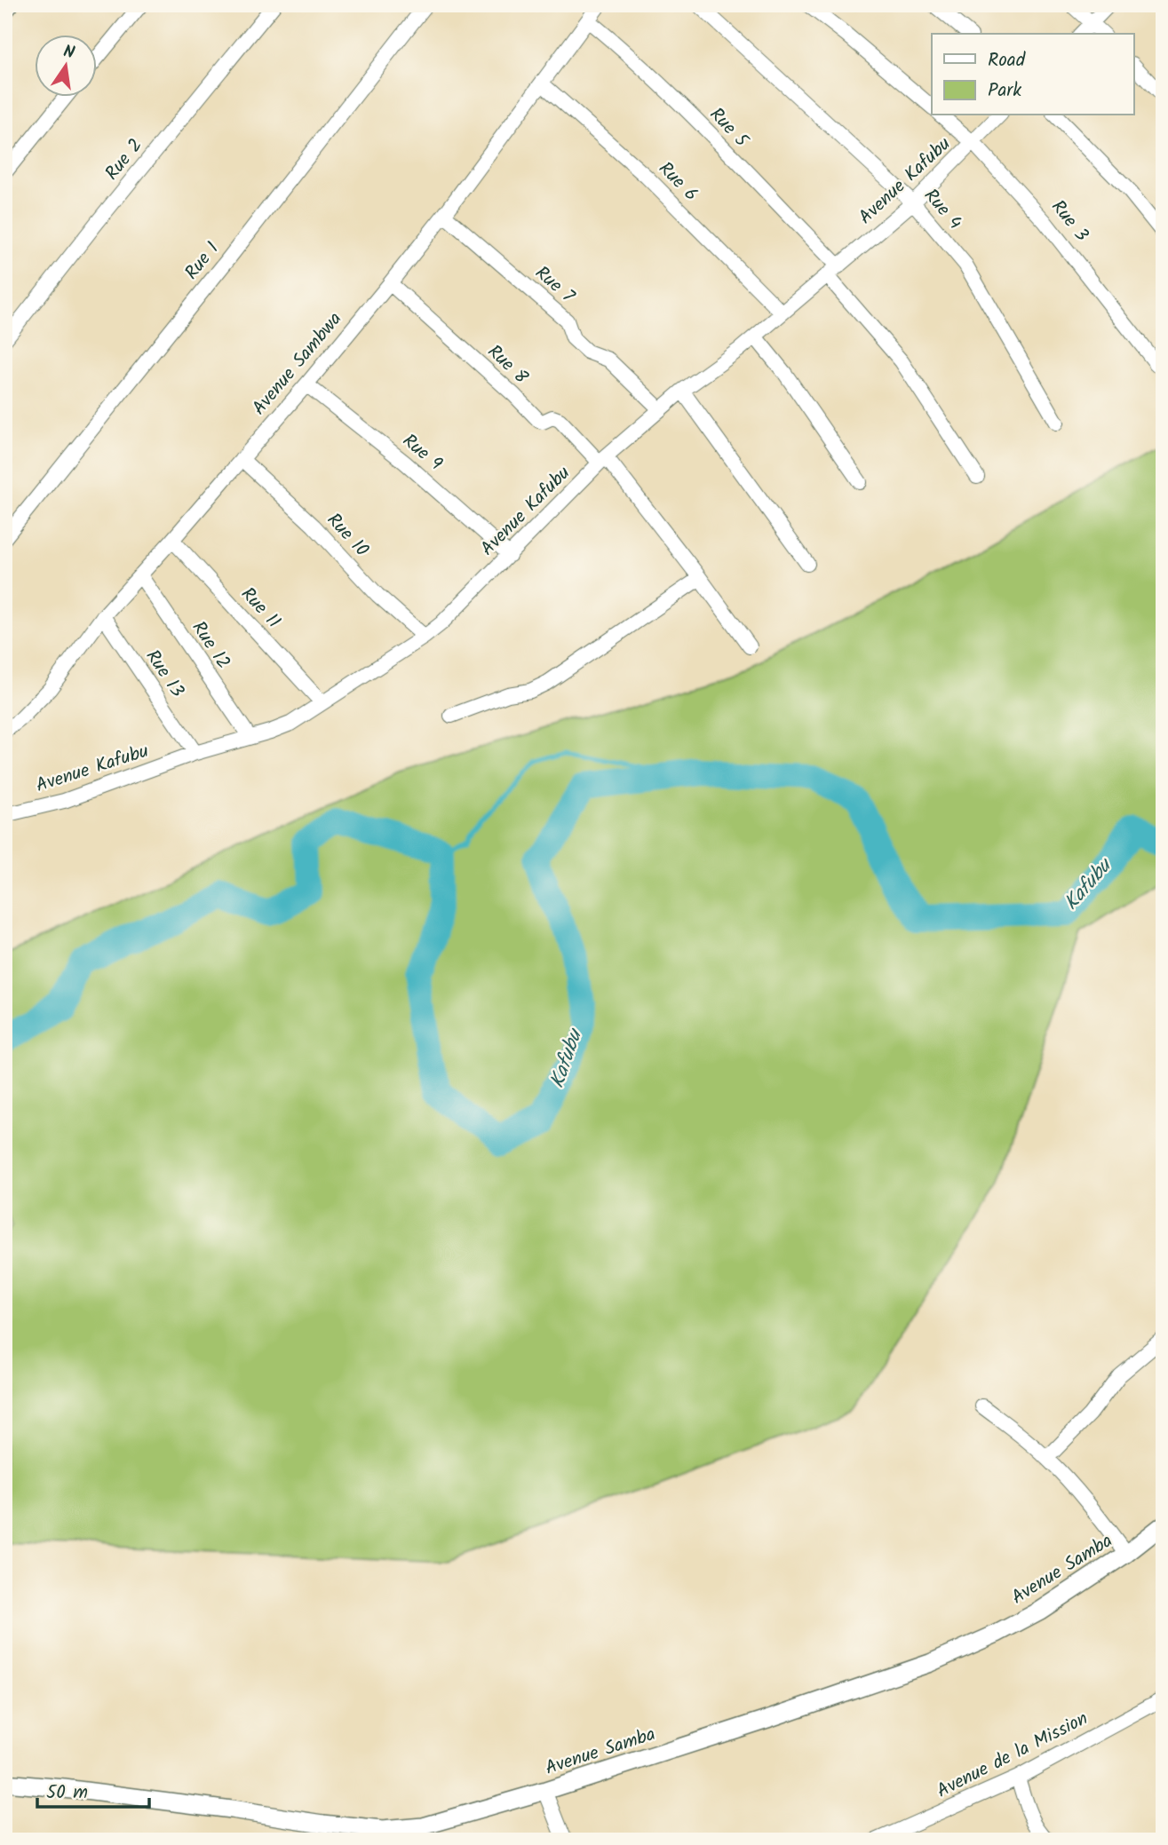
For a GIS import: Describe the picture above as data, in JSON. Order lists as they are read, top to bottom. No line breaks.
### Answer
{"streets":{"street":["Rue 5","Rue 2","Avenue Kafubu","Rue 6","Rue 4","Rue 3","Rue 1","Rue 7","Avenue Sambwa","Rue 8","Rue 9","Rue 10","Rue 11","Rue 12","Rue 13","Avenue Samba","Avenue de la Mission"]},"crossings":[["Rue 5","Avenue Kafubu"],["Rue 5","Avenue Sambwa"],["Avenue Kafubu","Rue 6"],["Avenue Kafubu","Rue 4"],["Avenue Kafubu","Rue 3"],["Avenue Kafubu","Rue 7"],["Avenue Kafubu","Rue 8"],["Avenue Kafubu","Rue 9"],["Avenue Kafubu","Rue 10"],["Avenue Kafubu","Rue 11"],["Avenue Kafubu","Rue 12"],["Avenue Kafubu","Rue 13"],["Rue 6","Avenue Sambwa"],["Rue 7","Avenue Sambwa"],["Avenue Sambwa","Rue 8"],["Avenue Sambwa","Rue 9"],["Avenue Sambwa","Rue 10"],["Avenue Sambwa","Rue 11"],["Avenue Sambwa","Rue 12"],["Avenue Sambwa","Rue 13"]],"water":["Kafubu"],"legend":["Road","Park"],"scale_bar":"50 m","north":"top"}
